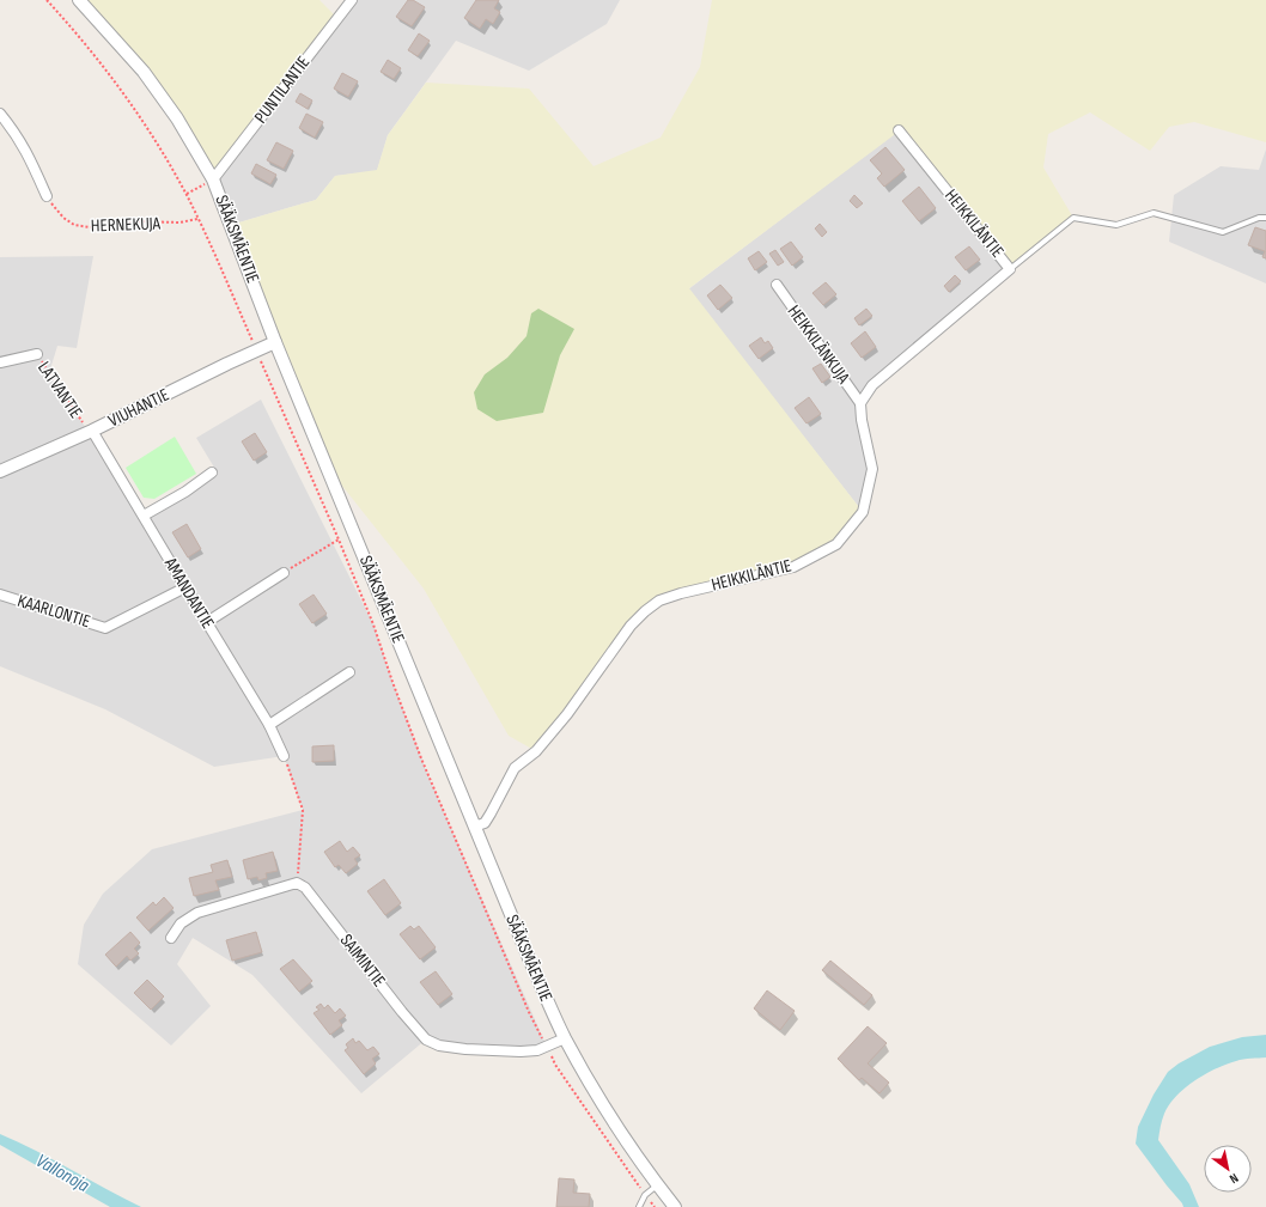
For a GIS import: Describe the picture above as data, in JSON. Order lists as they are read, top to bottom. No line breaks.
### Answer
{"streets":{"street":["PUNTILANTIE","HEIKKILÄNTIE","SÄÄKSMÄENTIE","HEIKKILÄNKUJA","LATVANTIE","VIUHANTIE","AMANDANTIE","KAARLONTIE","SAIMINTIE"],"path":["HERNEKUJA"]},"crossings":[["PUNTILANTIE","SÄÄKSMÄENTIE"],["HEIKKILÄNTIE","SÄÄKSMÄENTIE"],["HEIKKILÄNTIE","HEIKKILÄNKUJA"],["SÄÄKSMÄENTIE","VIUHANTIE"],["SÄÄKSMÄENTIE","SAIMINTIE"],["LATVANTIE","VIUHANTIE"],["LATVANTIE","AMANDANTIE"],["VIUHANTIE","AMANDANTIE"],["AMANDANTIE","KAARLONTIE"]],"water":["Vallonoja"],"north":"bottom right"}
